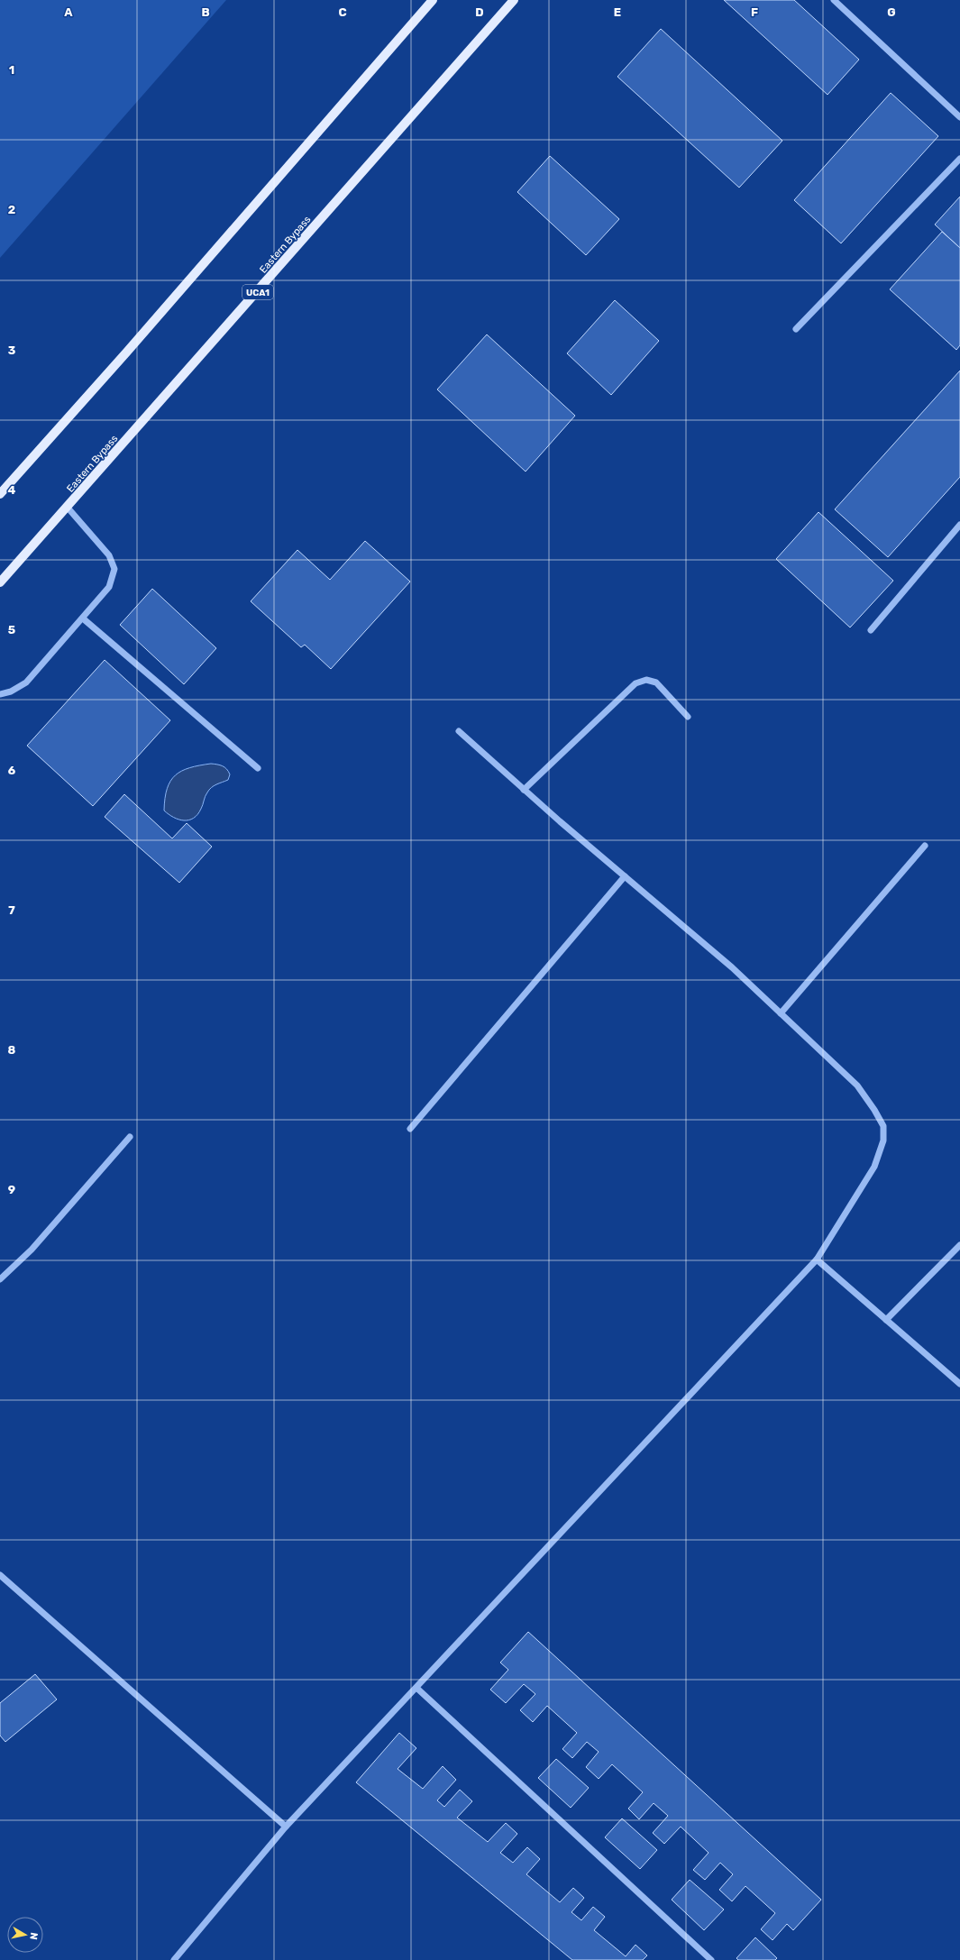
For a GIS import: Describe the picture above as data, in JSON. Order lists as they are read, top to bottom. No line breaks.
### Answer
{"streets":{"main road":["Eastern Bypass","UCA1"]},"north":"right","grid":{"columns":["A","B","C","D","E","F","G"],"rows":["1","2","3","4","5","6","7","8","9"]}}
